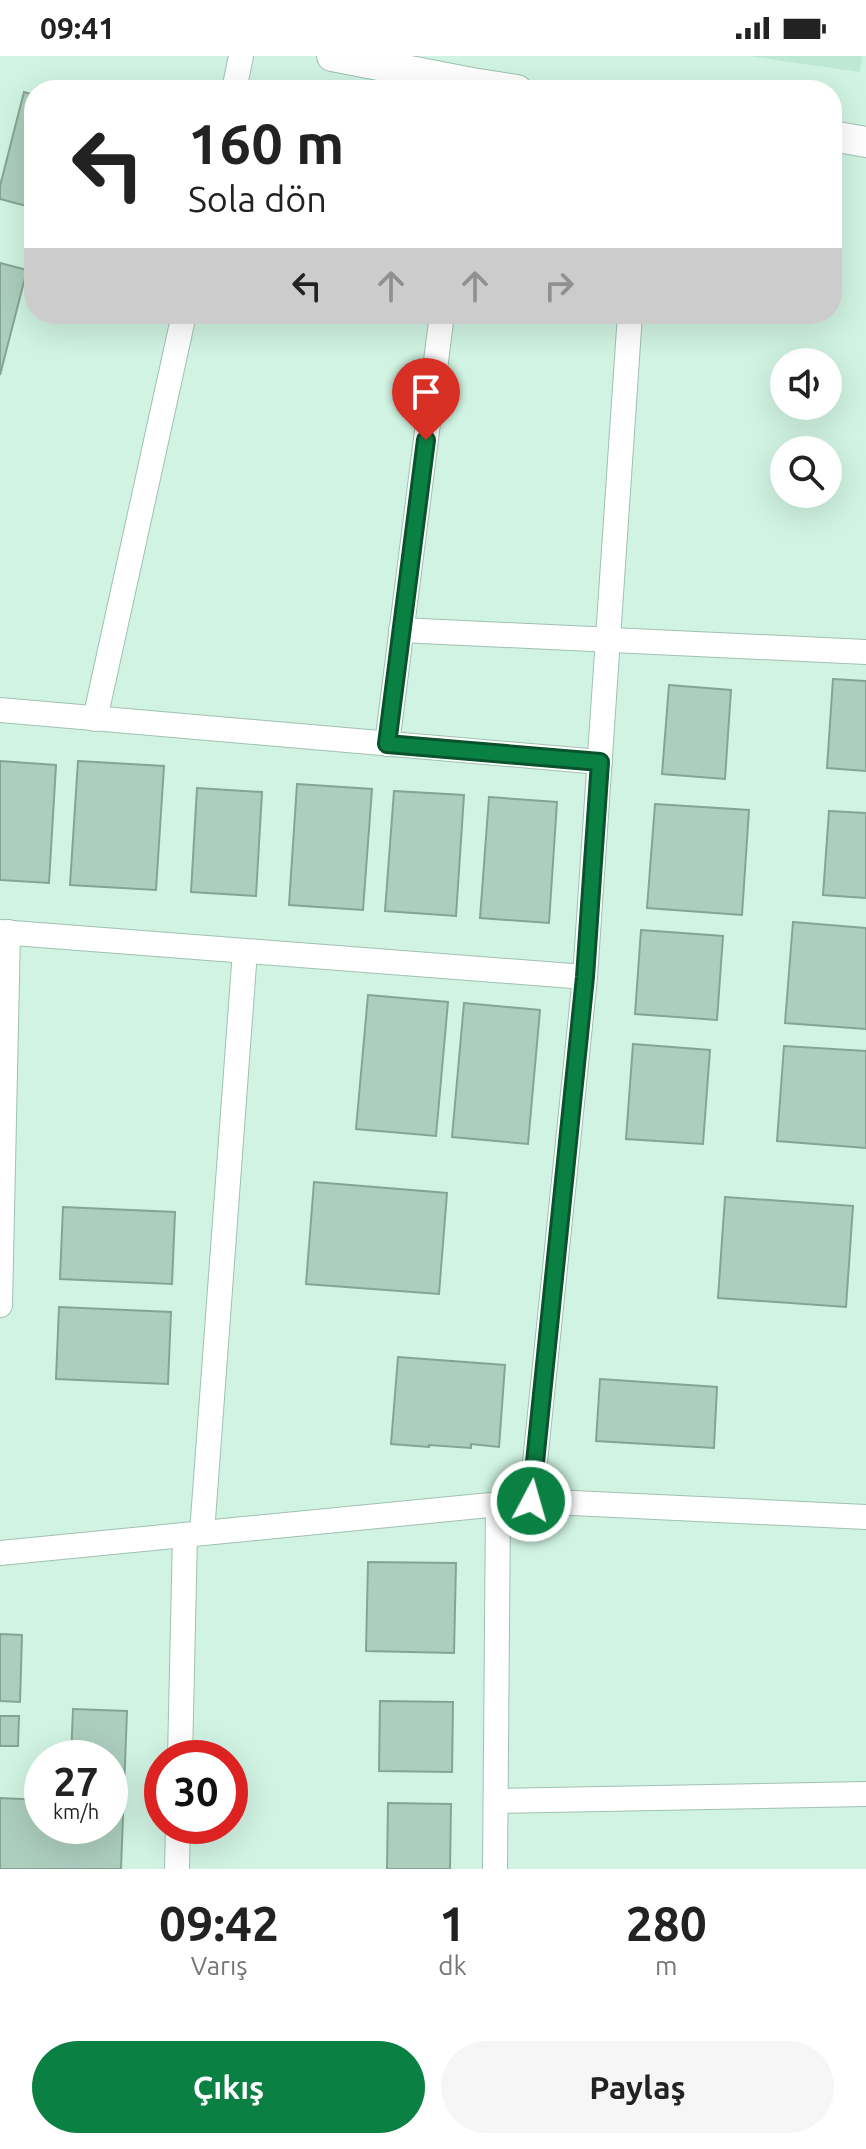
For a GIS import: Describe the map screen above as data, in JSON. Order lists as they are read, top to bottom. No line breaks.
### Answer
{"page":{"status":"09:41","turn":["160 m","Sola dön"],"speed":"27 km/h","limit":"30","eta":["09:42","Varış","1","dk","280","m"],"buttons":["Çıkış","Paylaş"]}}
